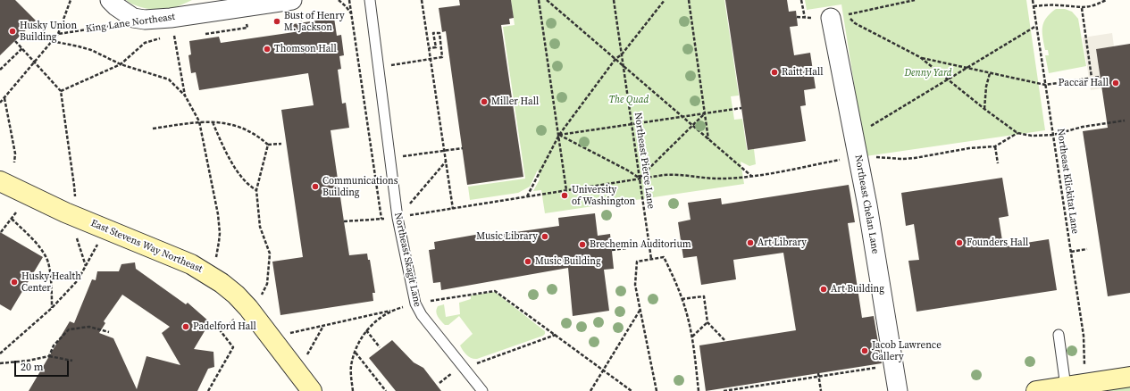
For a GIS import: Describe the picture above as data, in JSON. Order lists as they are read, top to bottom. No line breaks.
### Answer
{"streets":{"street":["King Lane Northeast","Northeast Chelan Lane","East Stevens Way Northeast"],"lane":["Northeast Skagit Lane"],"path":["Northeast Pierce Lane","Northeast Klickitat Lane"]},"parks":["Denny Yard","The Quad"],"places":["Bust of Henry M. Jackson","Husky Union Building","Thomson Hall","Raitt Hall","Paccar Hall","Miller Hall","Communications Building","University of Washington","Music Library","Art Library","Founders Hall","Brechemin Auditorium","Music Building","Husky Health Center","Art Building","Padelford Hall","Jacob Lawrence Gallery"],"scale_bar":"20 m"}
